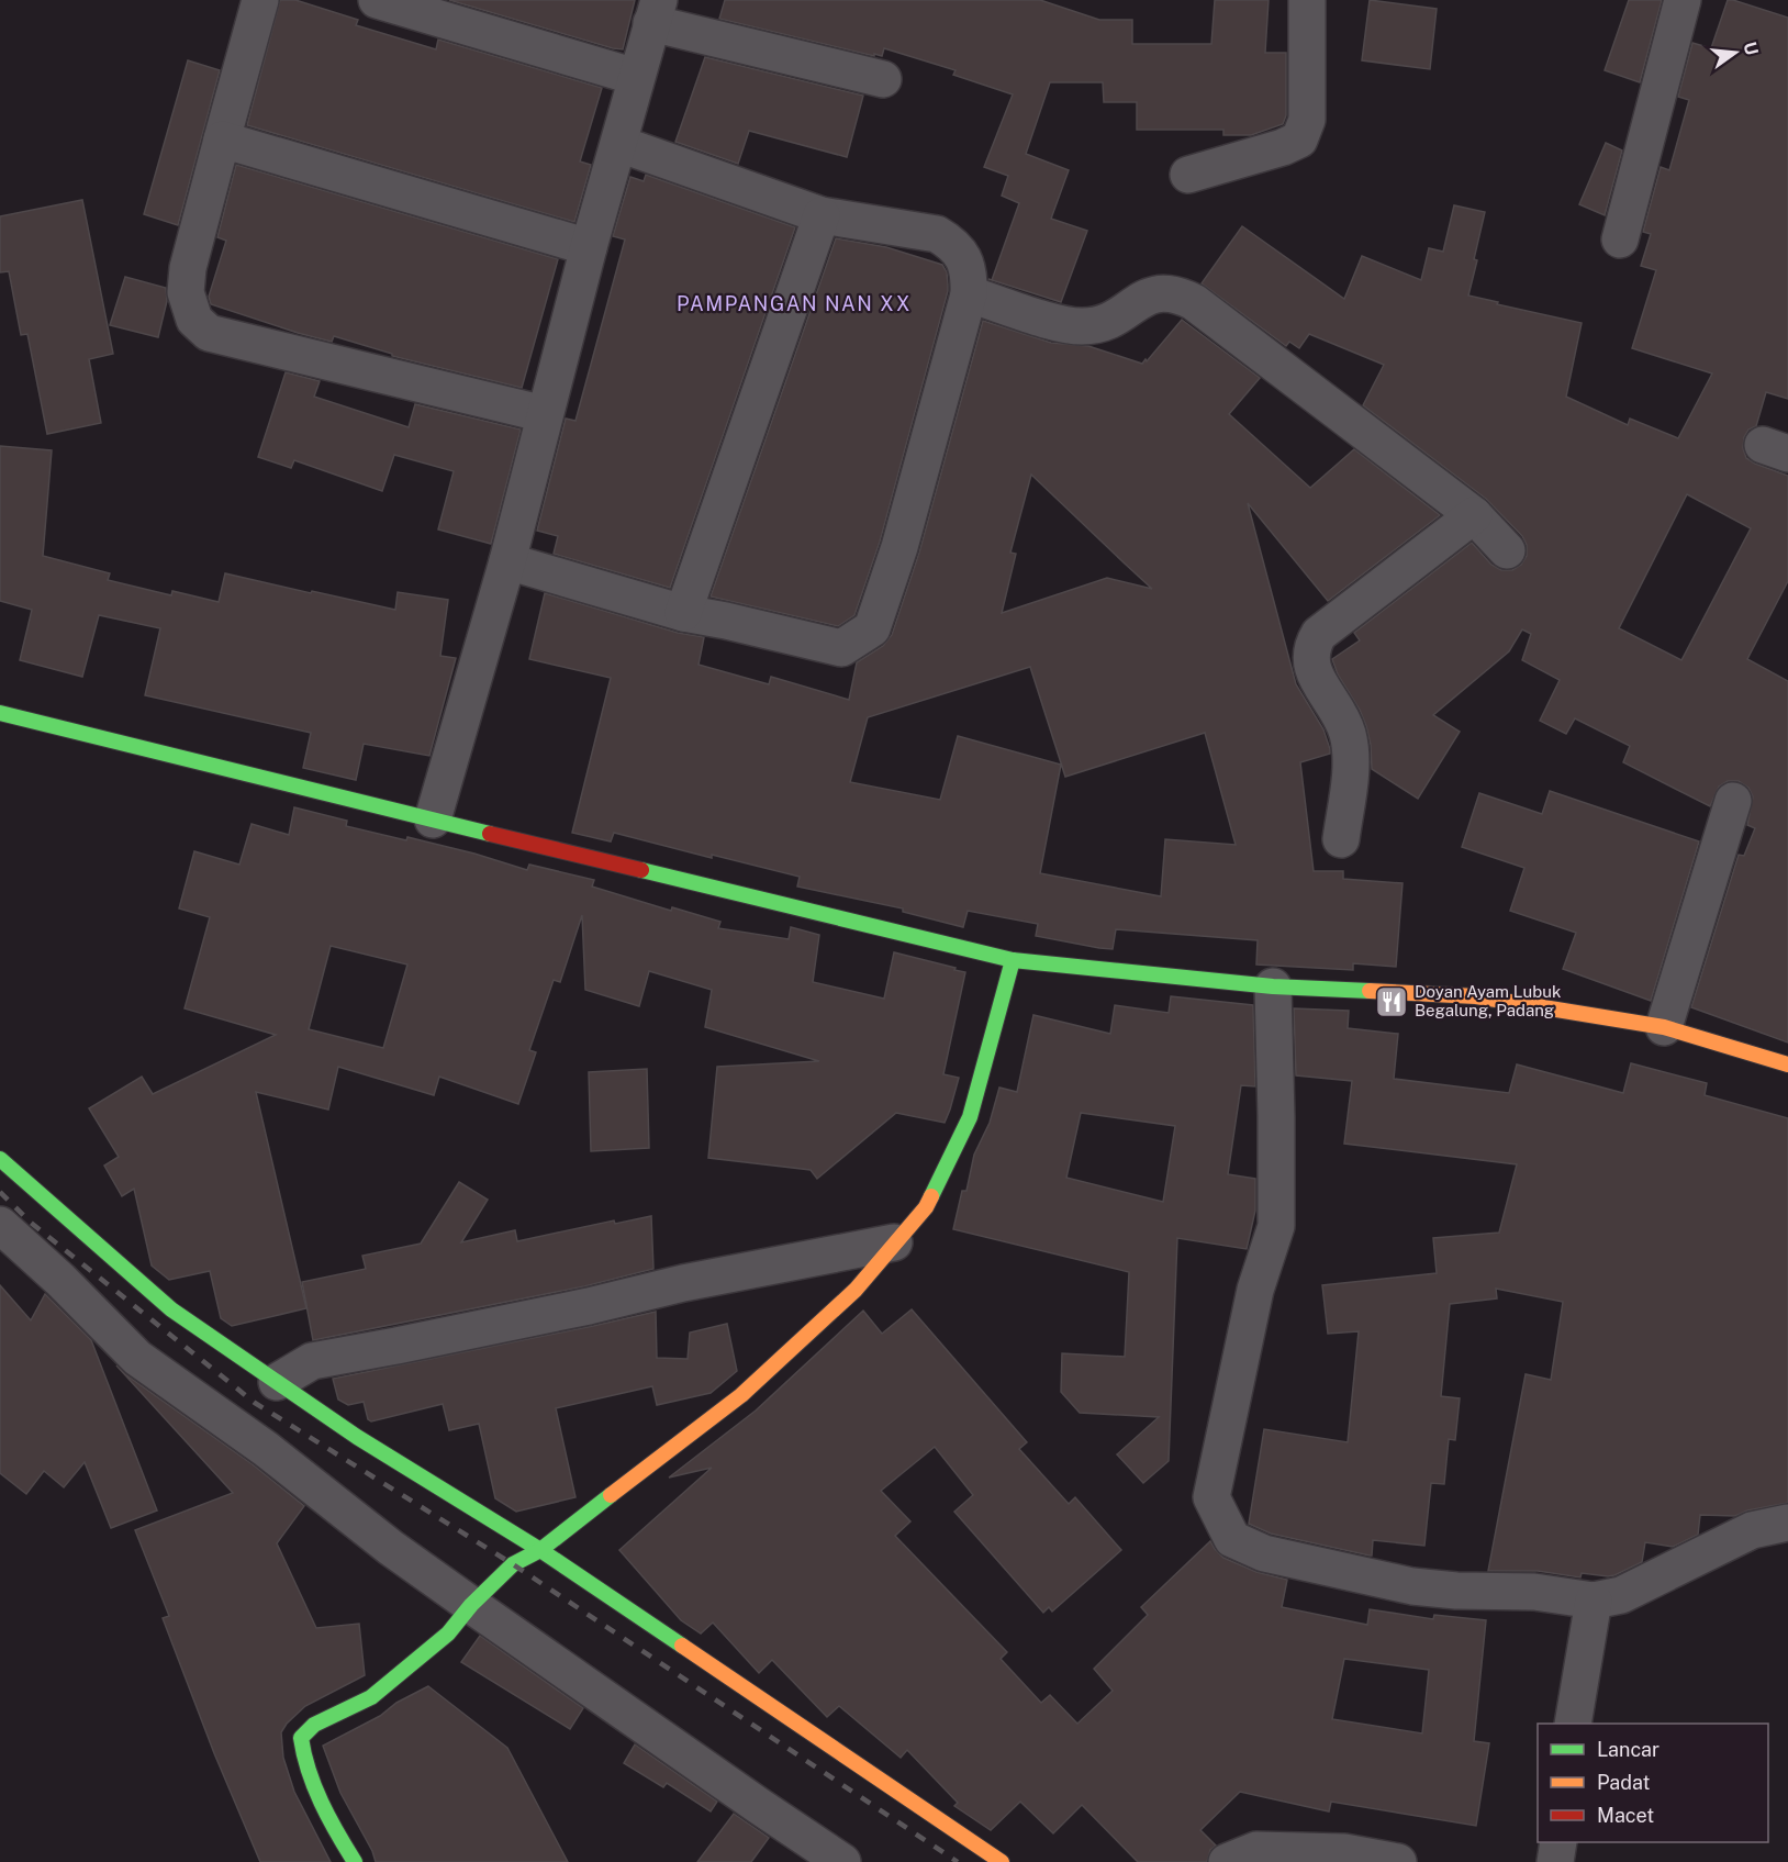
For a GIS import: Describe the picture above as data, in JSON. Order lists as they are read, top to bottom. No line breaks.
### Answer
{"districts":["PAMPANGAN NAN XX"],"places":{"restaurant":["Doyan Ayam Lubuk Begalung, Padang"]},"legend":["Lancar","Padat","Macet"],"north":"right"}
